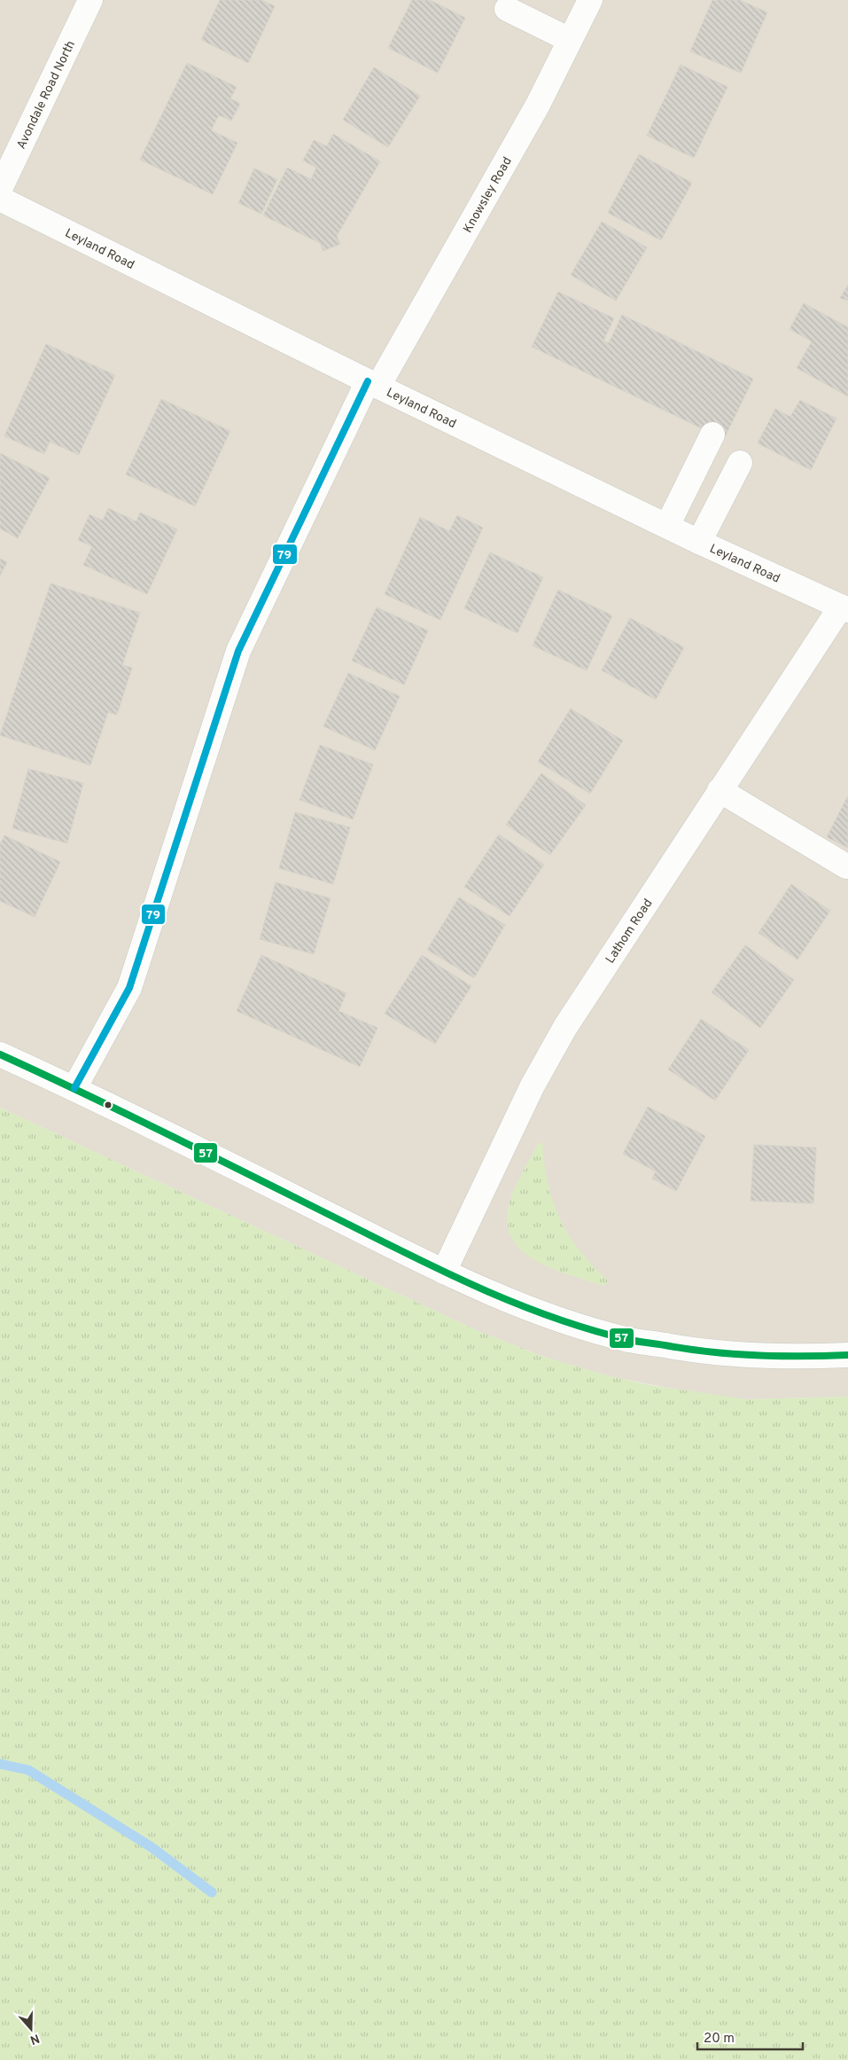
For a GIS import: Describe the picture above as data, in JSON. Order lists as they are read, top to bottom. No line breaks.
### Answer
{"streets":{"street":["Avondale Road North","Knowsley Road","Leyland Road","Lathom Road"]},"crossings":[["Knowsley Road","Leyland Road"],["Leyland Road","Lathom Road"]],"lines":["transit line 79","transit line 57"],"scale_bar":"20 m","north":"bottom"}
